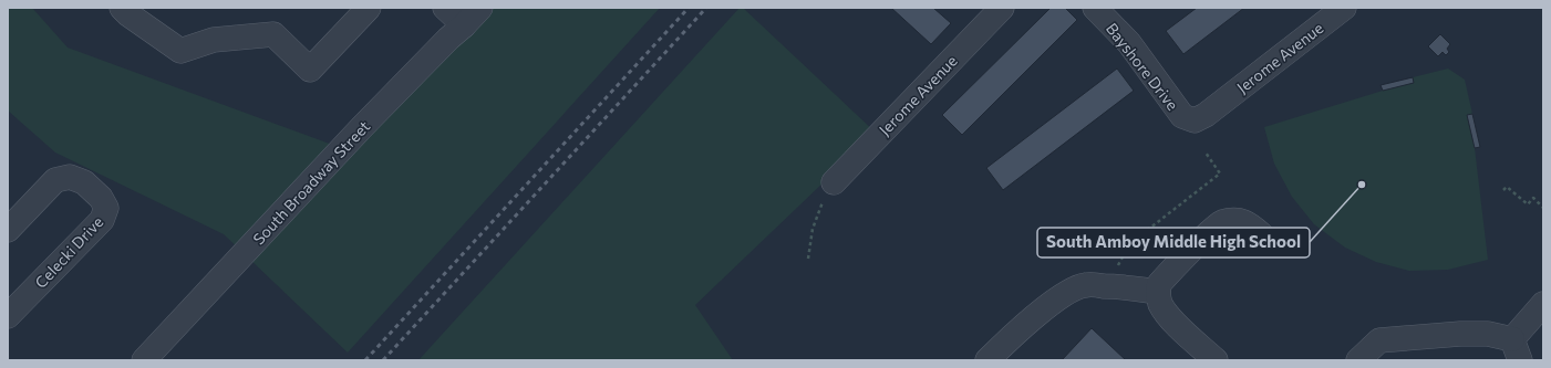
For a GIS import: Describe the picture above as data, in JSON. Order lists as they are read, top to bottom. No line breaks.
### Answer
{"streets":{"street":["Jerome Avenue","Bayshore Drive","South Broadway Street","Celecki Drive"]},"crossings":[["Jerome Avenue","Bayshore Drive"]],"places":["South Amboy Middle High School"]}
